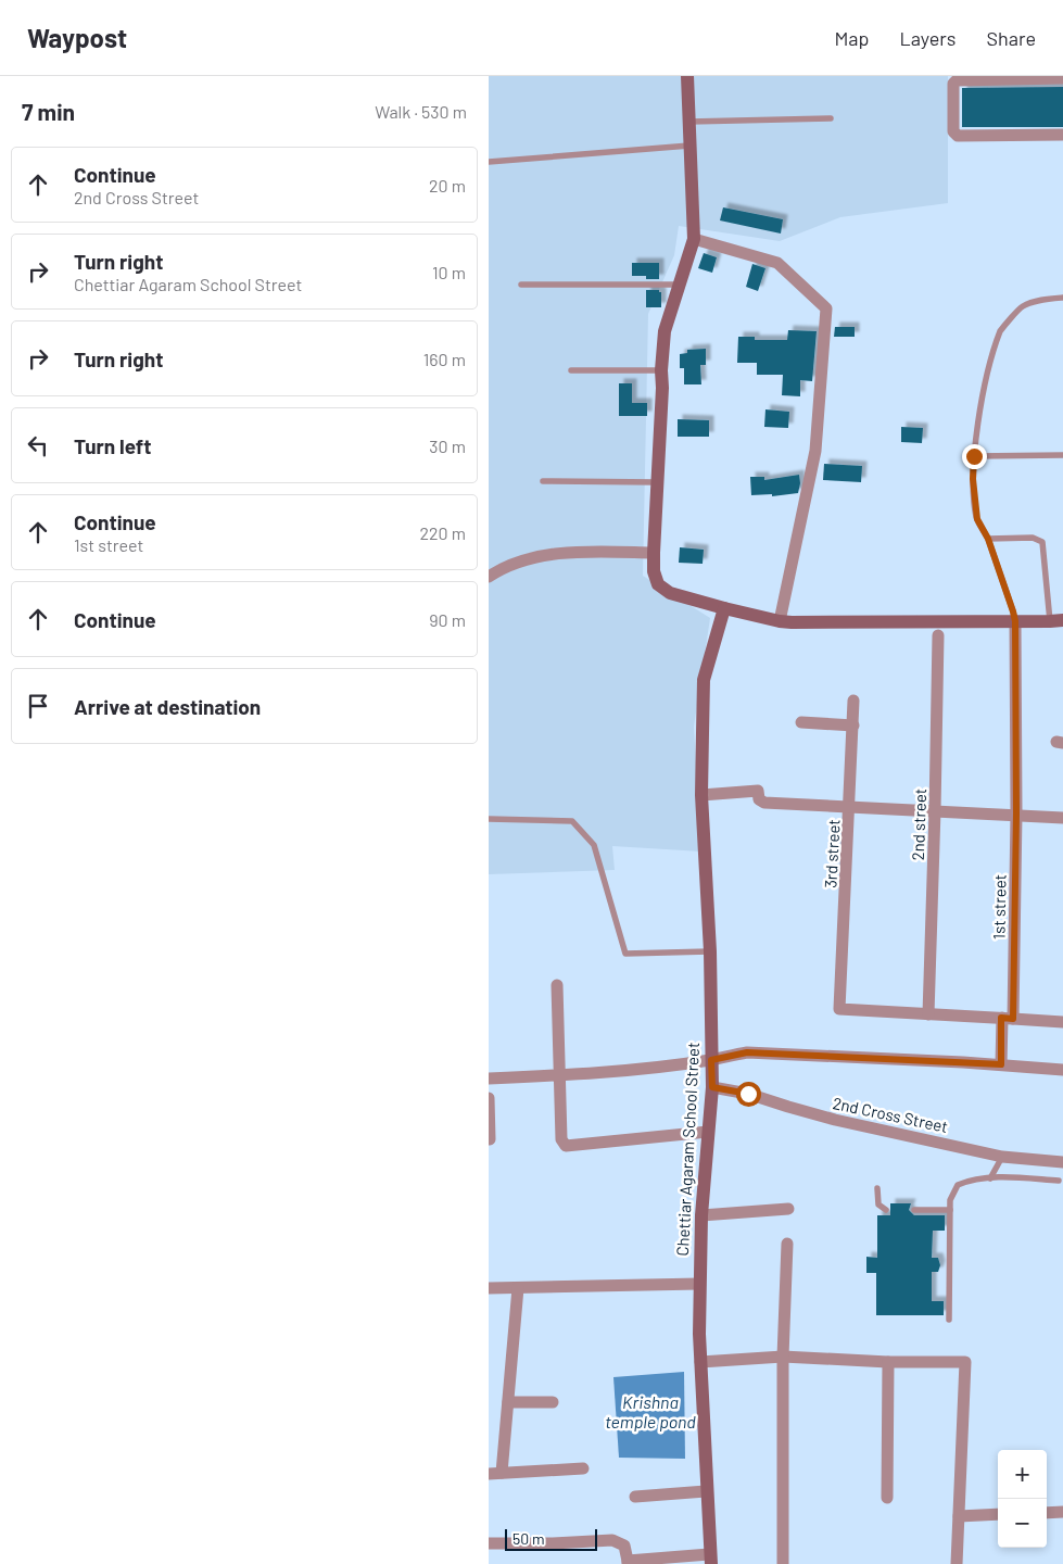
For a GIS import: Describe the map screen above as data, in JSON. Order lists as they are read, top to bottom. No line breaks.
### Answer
{"streets":{"street":["2nd street","3rd street","1st street","2nd Cross Street","Chettiar Agaram School Street"]},"crossings":[["2nd street","3rd street"],["2nd Cross Street","Chettiar Agaram School Street"]],"water":["Krishna temple pond"],"scale_bar":"50 m","page":{"header":"Waypost","nav":["Map","Layers","Share"],"heading":["7 min","Walk · 530 m"],"list":[["Continue","2nd Cross Street","20 m"],["Turn right","Chettiar Agaram School Street","10 m"],["Turn right","160 m"],["Turn left","30 m"],["Continue","1st street","220 m"],["Continue","90 m"],"Arrive at destination"],"map_buttons":["+","−"],"scale":"50 m"}}
